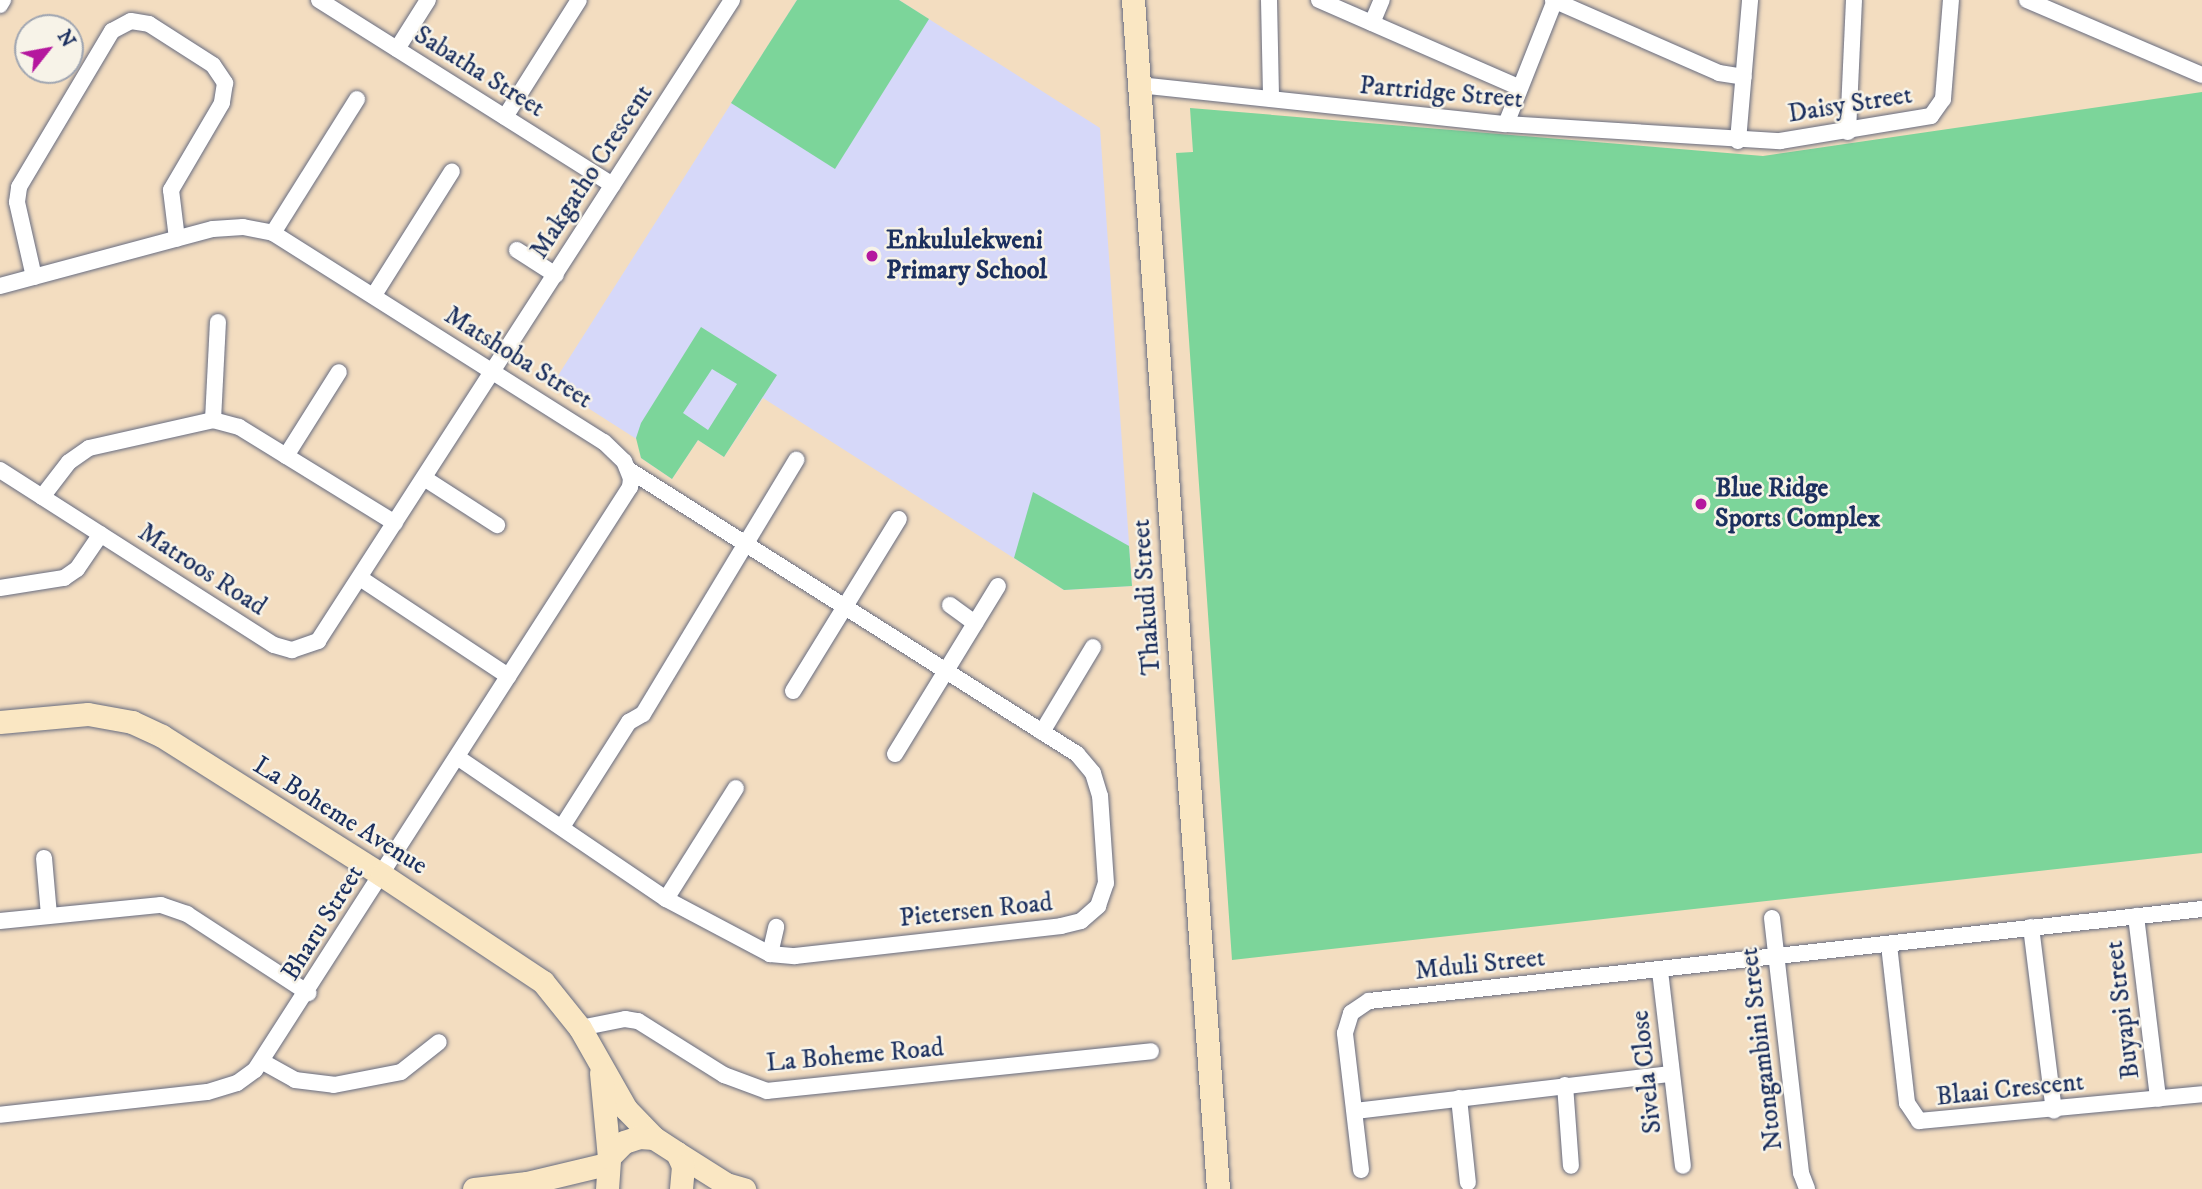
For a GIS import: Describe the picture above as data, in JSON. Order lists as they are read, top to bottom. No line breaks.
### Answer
{"streets":{"street":["Sabatha Street","Partridge Street","Daisy Street","Makgatho Crescent","Matshoba Street","Matroos Road","Thakudi Street","La Boheme Avenue","Pietersen Road","Bharu Street","Mduli Street","Buyapi Street","Ntongambini Street","La Boheme Road","Sivela Close","Blaai Crescent"]},"crossings":[["Sabatha Street","Makgatho Crescent"],["Partridge Street","Daisy Street"],["Partridge Street","Thakudi Street"],["Makgatho Crescent","Matshoba Street"],["Makgatho Crescent","Matroos Road"],["Matshoba Street","Matroos Road"],["Matshoba Street","Pietersen Road"],["Matshoba Street","Bharu Street"],["La Boheme Avenue","Bharu Street"],["La Boheme Avenue","La Boheme Road"],["Pietersen Road","Bharu Street"],["Mduli Street","Ntongambini Street"],["Mduli Street","Sivela Close"],["Buyapi Street","Blaai Crescent"]],"places":["Enkululekweni Primary School","Blue Ridge Sports Complex"],"north":"top right"}
